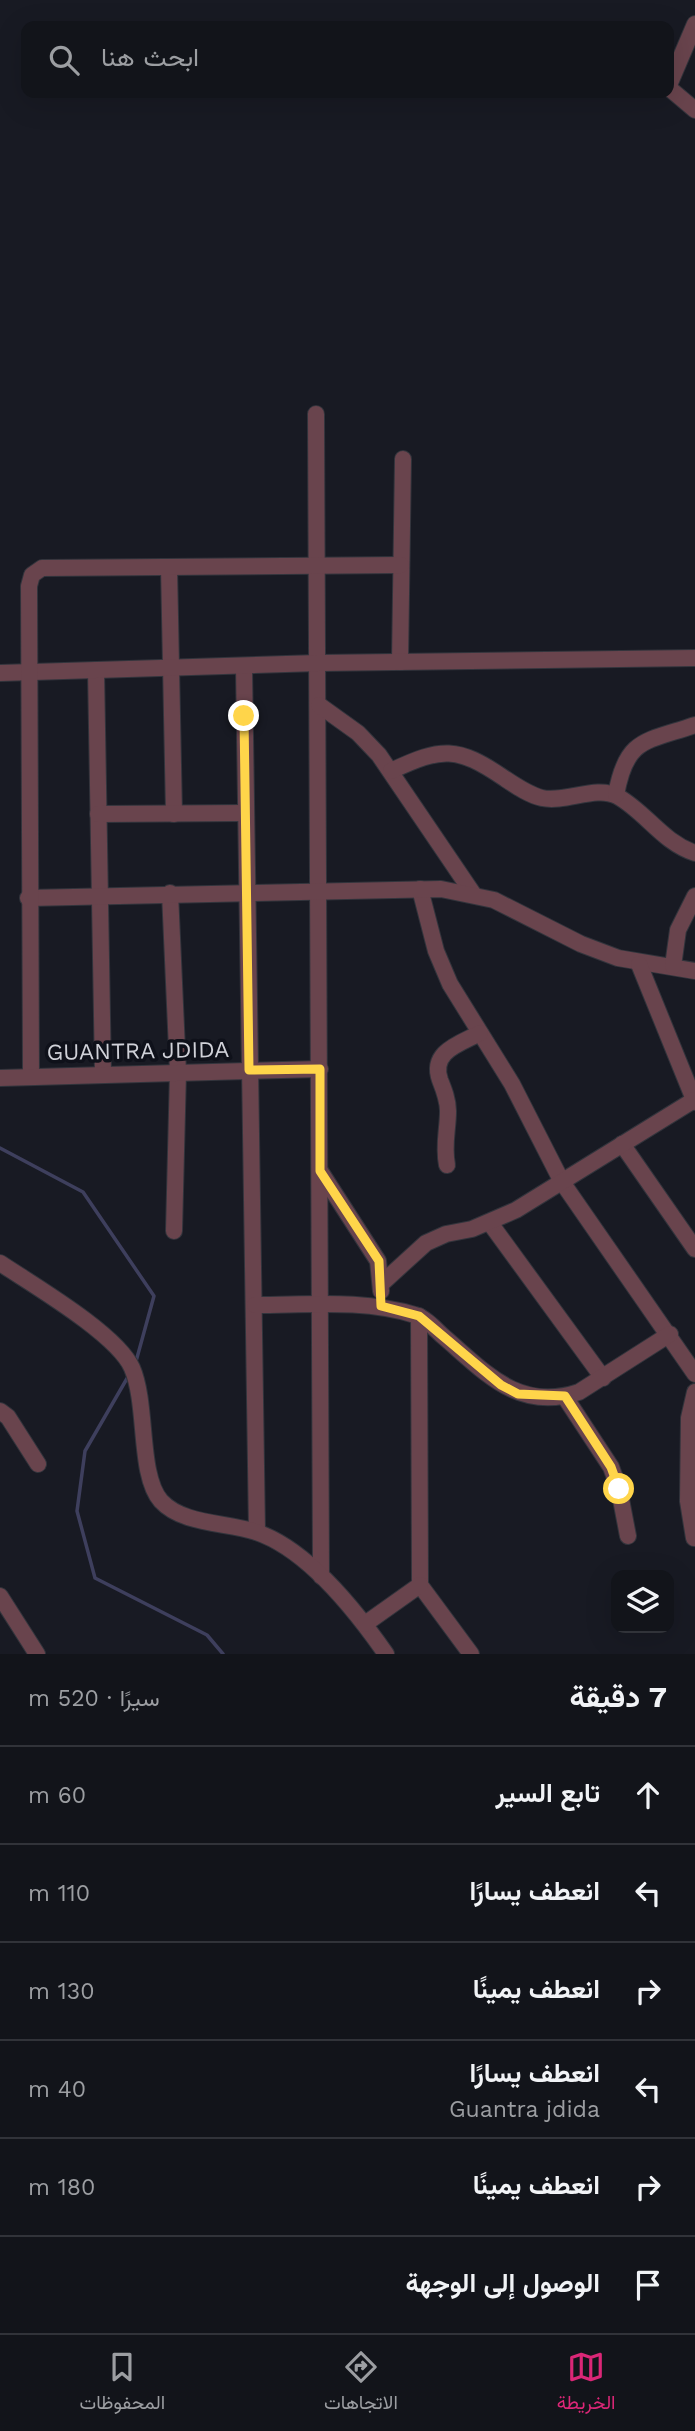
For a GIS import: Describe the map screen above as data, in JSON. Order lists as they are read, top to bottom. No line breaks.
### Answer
{"streets":{"street":["GUANTRA JDIDA"]},"page":{"search":"ابحث هنا","heading":["7 دقيقة","سيرًا · 520 m"],"list":[["تابع السير","60 m"],["انعطف يسارًا","110 m"],["انعطف يمينًا","130 m"],["انعطف يسارًا","Guantra jdida","40 m"],["انعطف يمينًا","180 m"],"الوصول إلى الوجهة"],"nav":["الخريطة","الاتجاهات","المحفوظات"]}}
